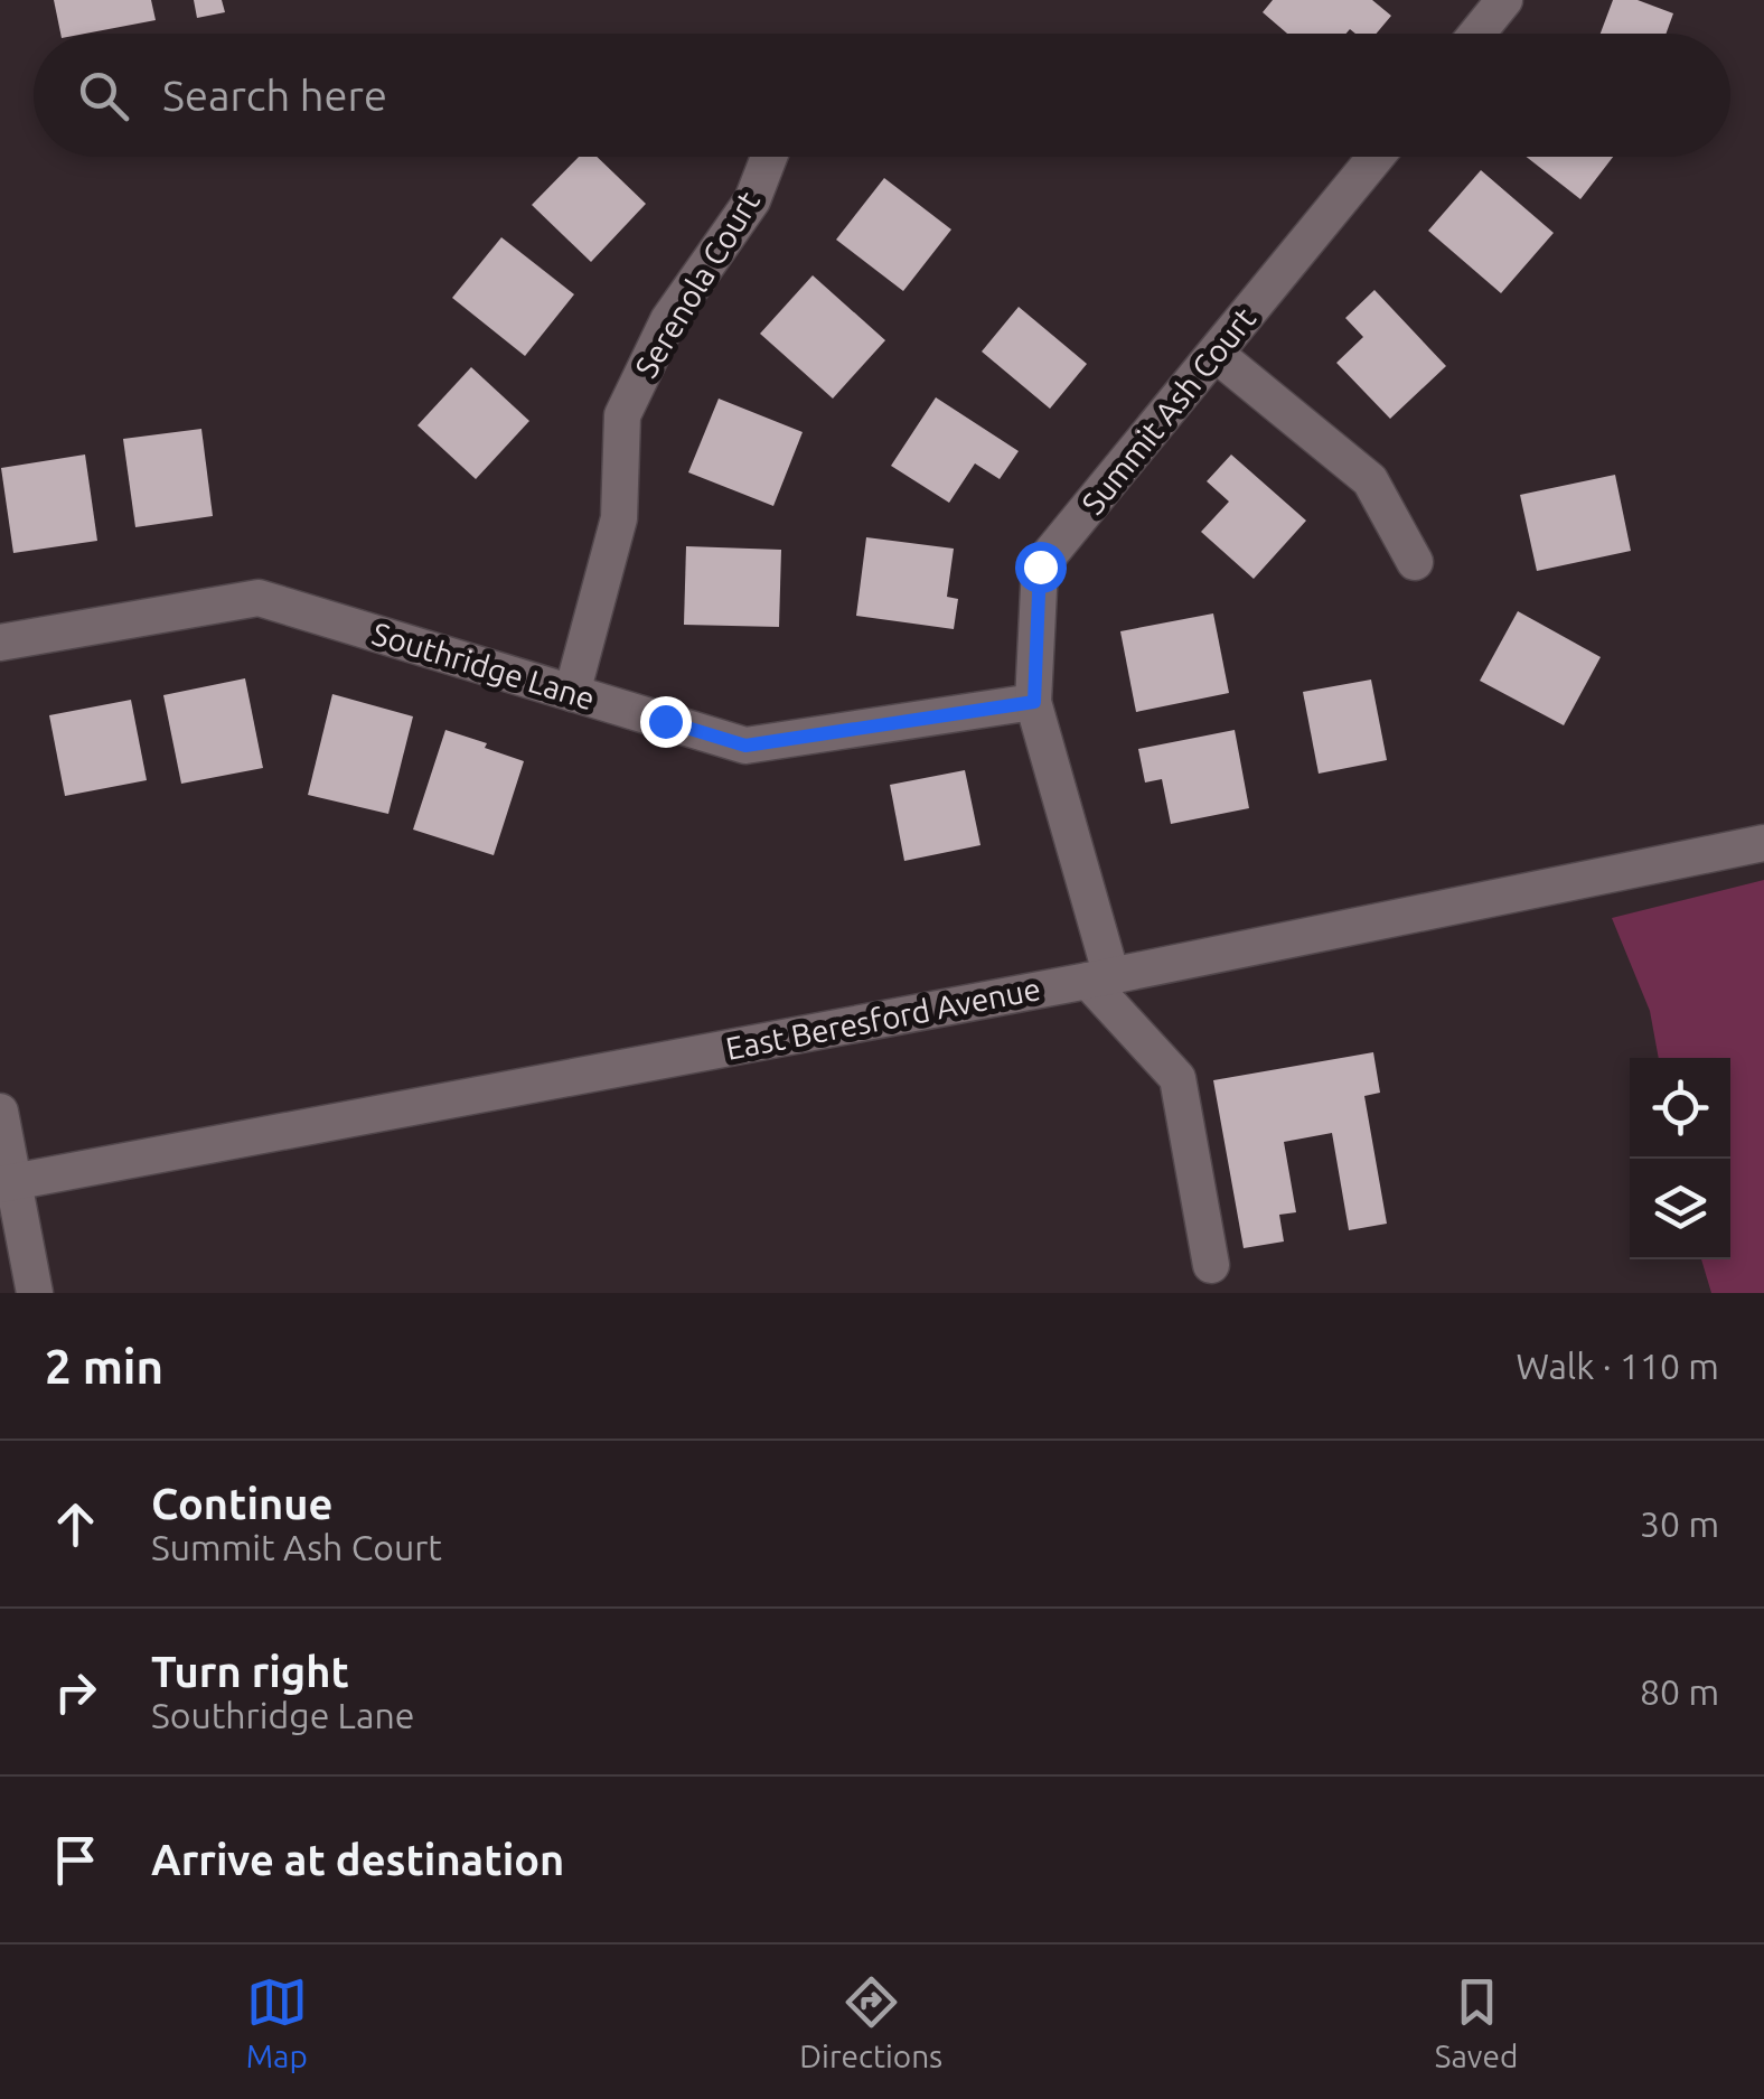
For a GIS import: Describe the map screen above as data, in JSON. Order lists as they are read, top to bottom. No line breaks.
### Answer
{"streets":{"street":["Serenola Court","Summit Ash Court","Southridge Lane","East Beresford Avenue"]},"crossings":[["Serenola Court","Southridge Lane"],["Summit Ash Court","Southridge Lane"],["Summit Ash Court","East Beresford Avenue"]],"page":{"search":"Search here","heading":["2 min","Walk · 110 m"],"list":[["Continue","Summit Ash Court","30 m"],["Turn right","Southridge Lane","80 m"],"Arrive at destination"],"nav":["Map","Directions","Saved"]}}
